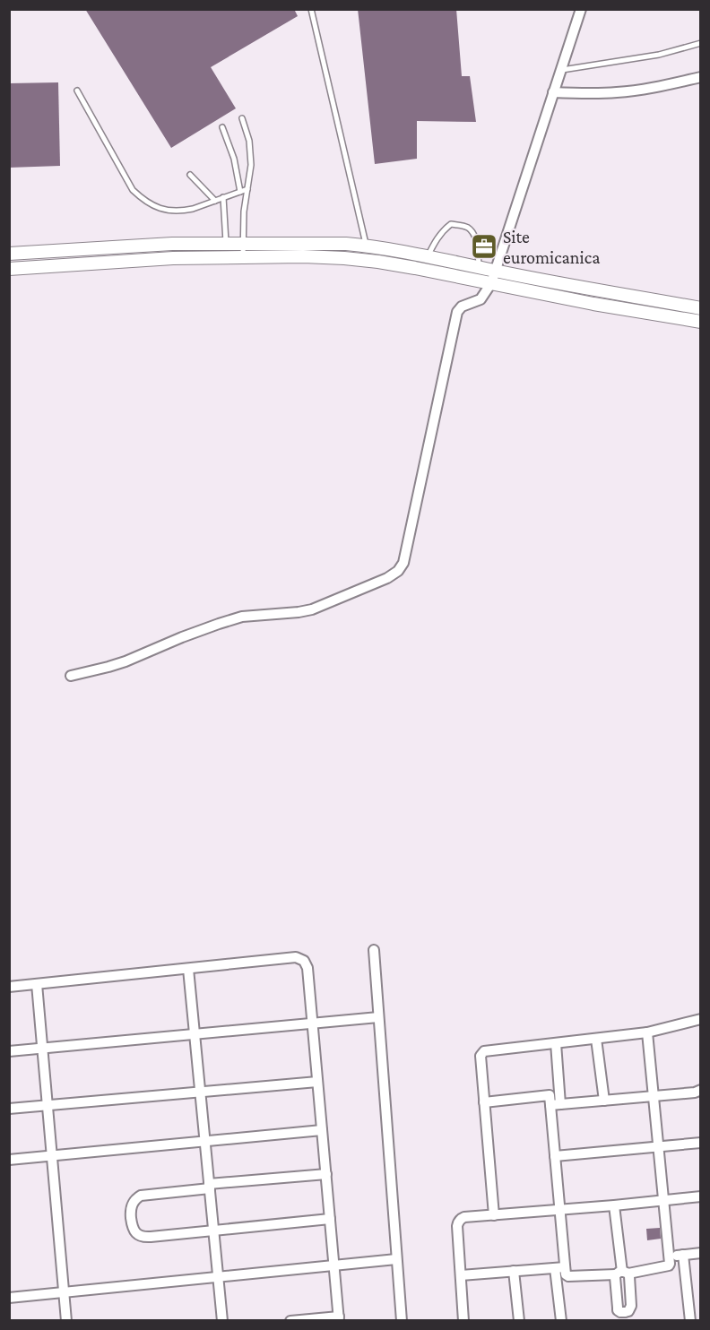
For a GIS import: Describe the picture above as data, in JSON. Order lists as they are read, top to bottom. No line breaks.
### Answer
{"places":{"office":["Site euromicanica"]}}
